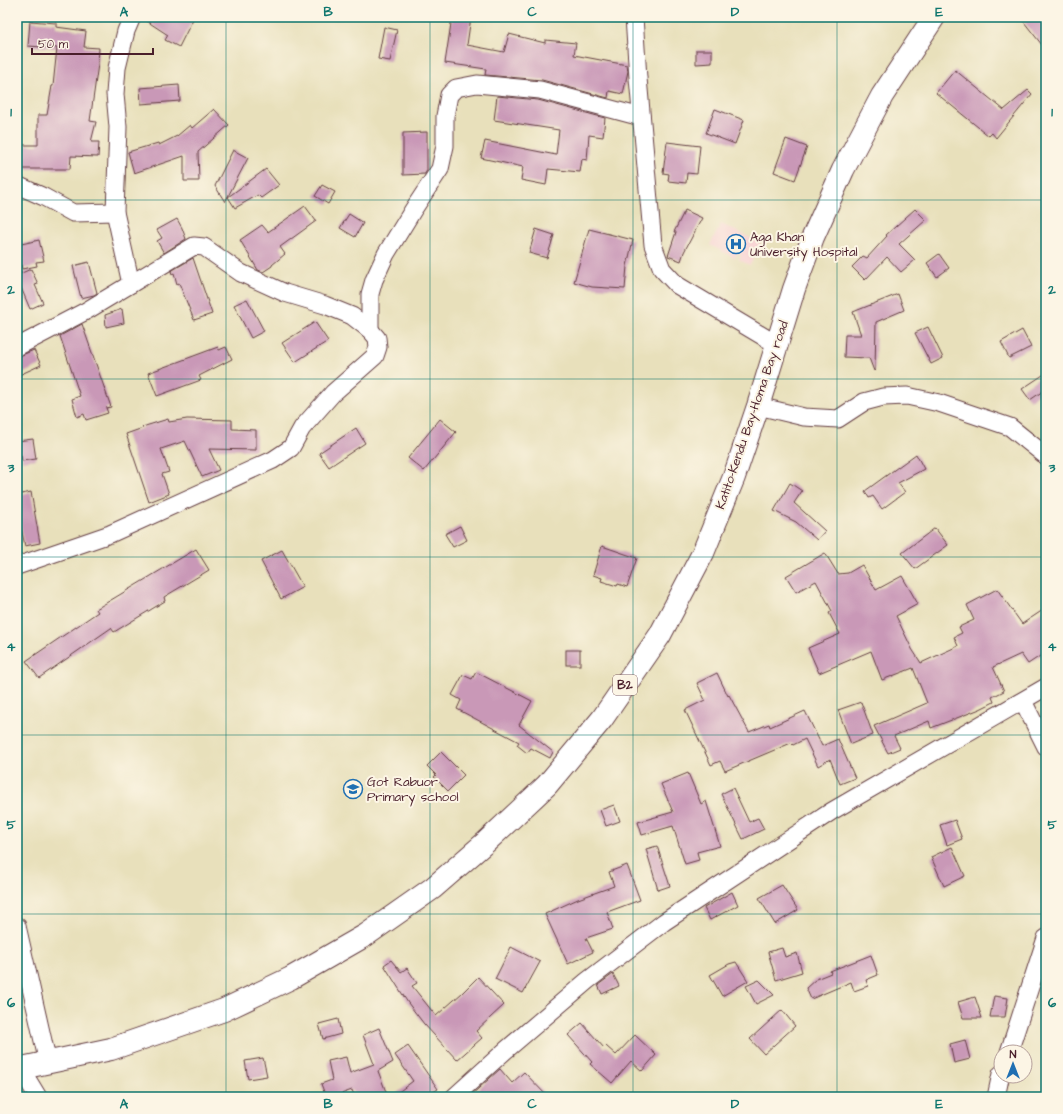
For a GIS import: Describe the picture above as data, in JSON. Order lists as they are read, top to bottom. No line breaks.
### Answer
{"streets":{"highway":["Katito-Kendu Bay-Homa Bay road","B2"]},"places":{"hospital":["Aga Khan University Hospital"],"school or university":["Got Rabuor Primary school"]},"scale_bar":"50 m","north":"top","grid":{"columns":["A","B","C","D","E"],"rows":["1","2","3","4","5","6"]}}
